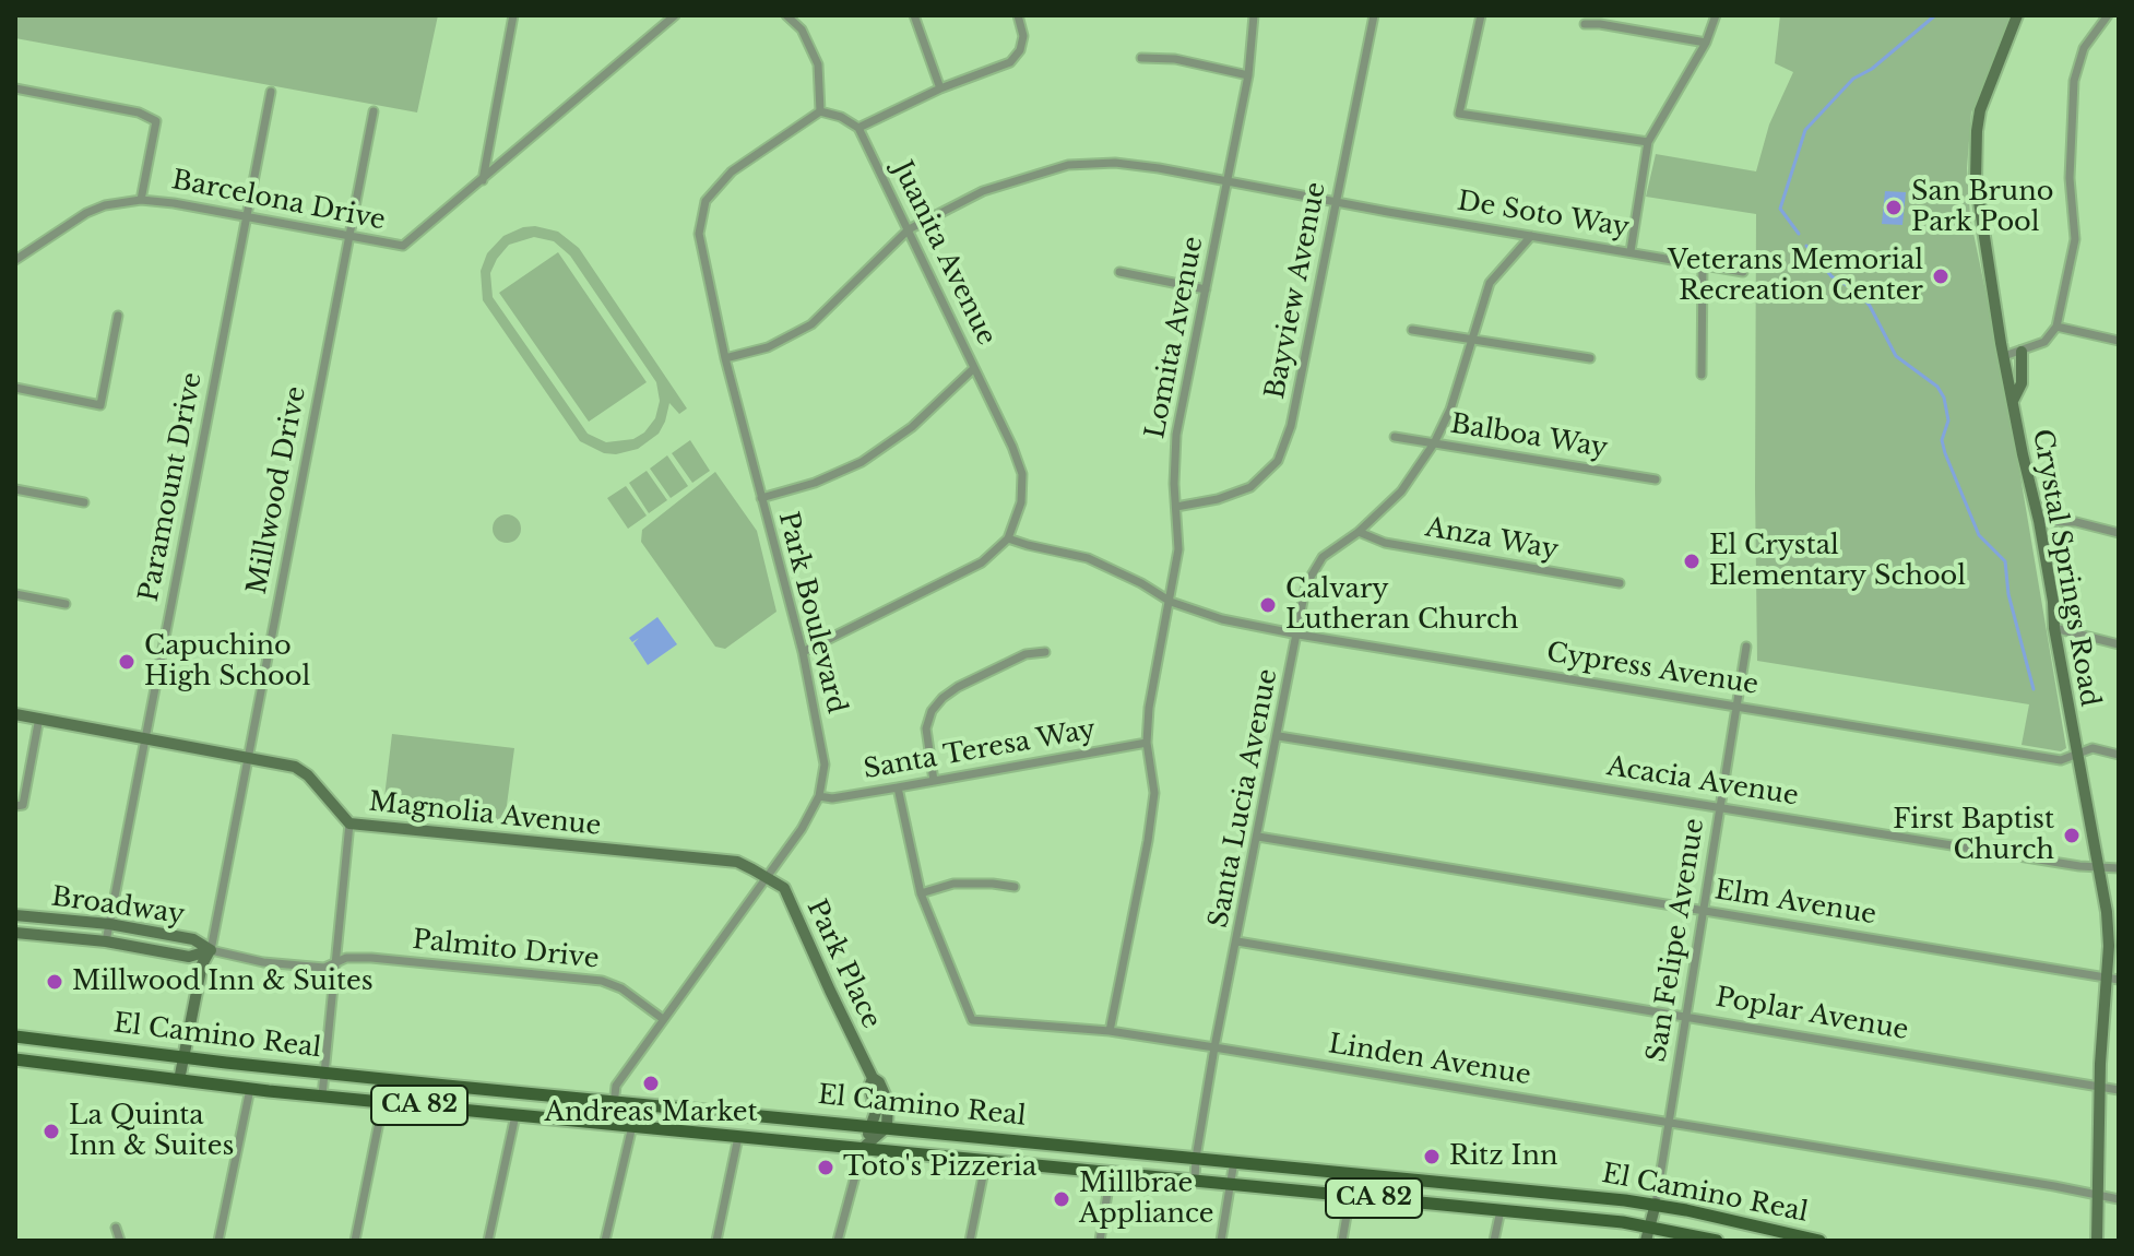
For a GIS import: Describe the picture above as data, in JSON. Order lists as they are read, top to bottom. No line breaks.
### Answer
{"streets":{"main road":["Millwood Drive","Crystal Springs Road","Magnolia Avenue","Broadway","San Felipe Avenue","Park Place","El Camino Real","CA 82"],"street":["Barcelona Drive","De Soto Way","Juanita Avenue","Bayview Avenue","Lomita Avenue","Balboa Way","Paramount Drive","Anza Way","Park Boulevard","Cypress Avenue","Santa Teresa Way","Acacia Avenue","Santa Lucia Avenue","Elm Avenue","Palmito Drive","Poplar Avenue","Linden Avenue"]},"crossings":[["Barcelona Drive","Paramount Drive"],["Barcelona Drive","Millwood Drive"],["De Soto Way","Juanita Avenue"],["De Soto Way","Bayview Avenue"],["De Soto Way","Lomita Avenue"],["De Soto Way","Park Boulevard"],["De Soto Way","Santa Lucia Avenue"],["Juanita Avenue","Cypress Avenue"],["Bayview Avenue","Lomita Avenue"],["Lomita Avenue","Cypress Avenue"],["Lomita Avenue","Santa Teresa Way"],["Lomita Avenue","Linden Avenue"],["Balboa Way","Santa Lucia Avenue"],["Paramount Drive","Magnolia Avenue"],["Paramount Drive","Broadway"],["Millwood Drive","Magnolia Avenue"],["Millwood Drive","Broadway"],["Millwood Drive","El Camino Real"],["Anza Way","Santa Lucia Avenue"],["Crystal Springs Road","Cypress Avenue"],["Crystal Springs Road","Acacia Avenue"],["Crystal Springs Road","Elm Avenue"],["Crystal Springs Road","Poplar Avenue"],["Crystal Springs Road","Linden Avenue"],["Park Boulevard","Santa Teresa Way"],["Park Boulevard","Magnolia Avenue"],["Park Boulevard","Palmito Drive"],["Park Boulevard","Park Place"],["Park Boulevard","El Camino Real"],["Cypress Avenue","Santa Lucia Avenue"],["Cypress Avenue","San Felipe Avenue"],["Santa Teresa Way","Linden Avenue"],["Acacia Avenue","Santa Lucia Avenue"],["Acacia Avenue","San Felipe Avenue"],["Santa Lucia Avenue","Elm Avenue"],["Santa Lucia Avenue","Poplar Avenue"],["Santa Lucia Avenue","El Camino Real"],["Santa Lucia Avenue","Linden Avenue"],["Magnolia Avenue","Park Place"],["Elm Avenue","San Felipe Avenue"],["Broadway","Palmito Drive"],["San Felipe Avenue","Poplar Avenue"],["San Felipe Avenue","El Camino Real"],["San Felipe Avenue","Linden Avenue"],["Park Place","El Camino Real"]],"places":["San Bruno Park Pool","Veterans Memorial Recreation Center","El Crystal Elementary School","Calvary Lutheran Church","Capuchino High School","First Baptist Church","Millwood Inn & Suites","Andreas Market","La Quinta Inn & Suites","Ritz Inn","Toto's Pizzeria","Millbrae Appliance"]}
